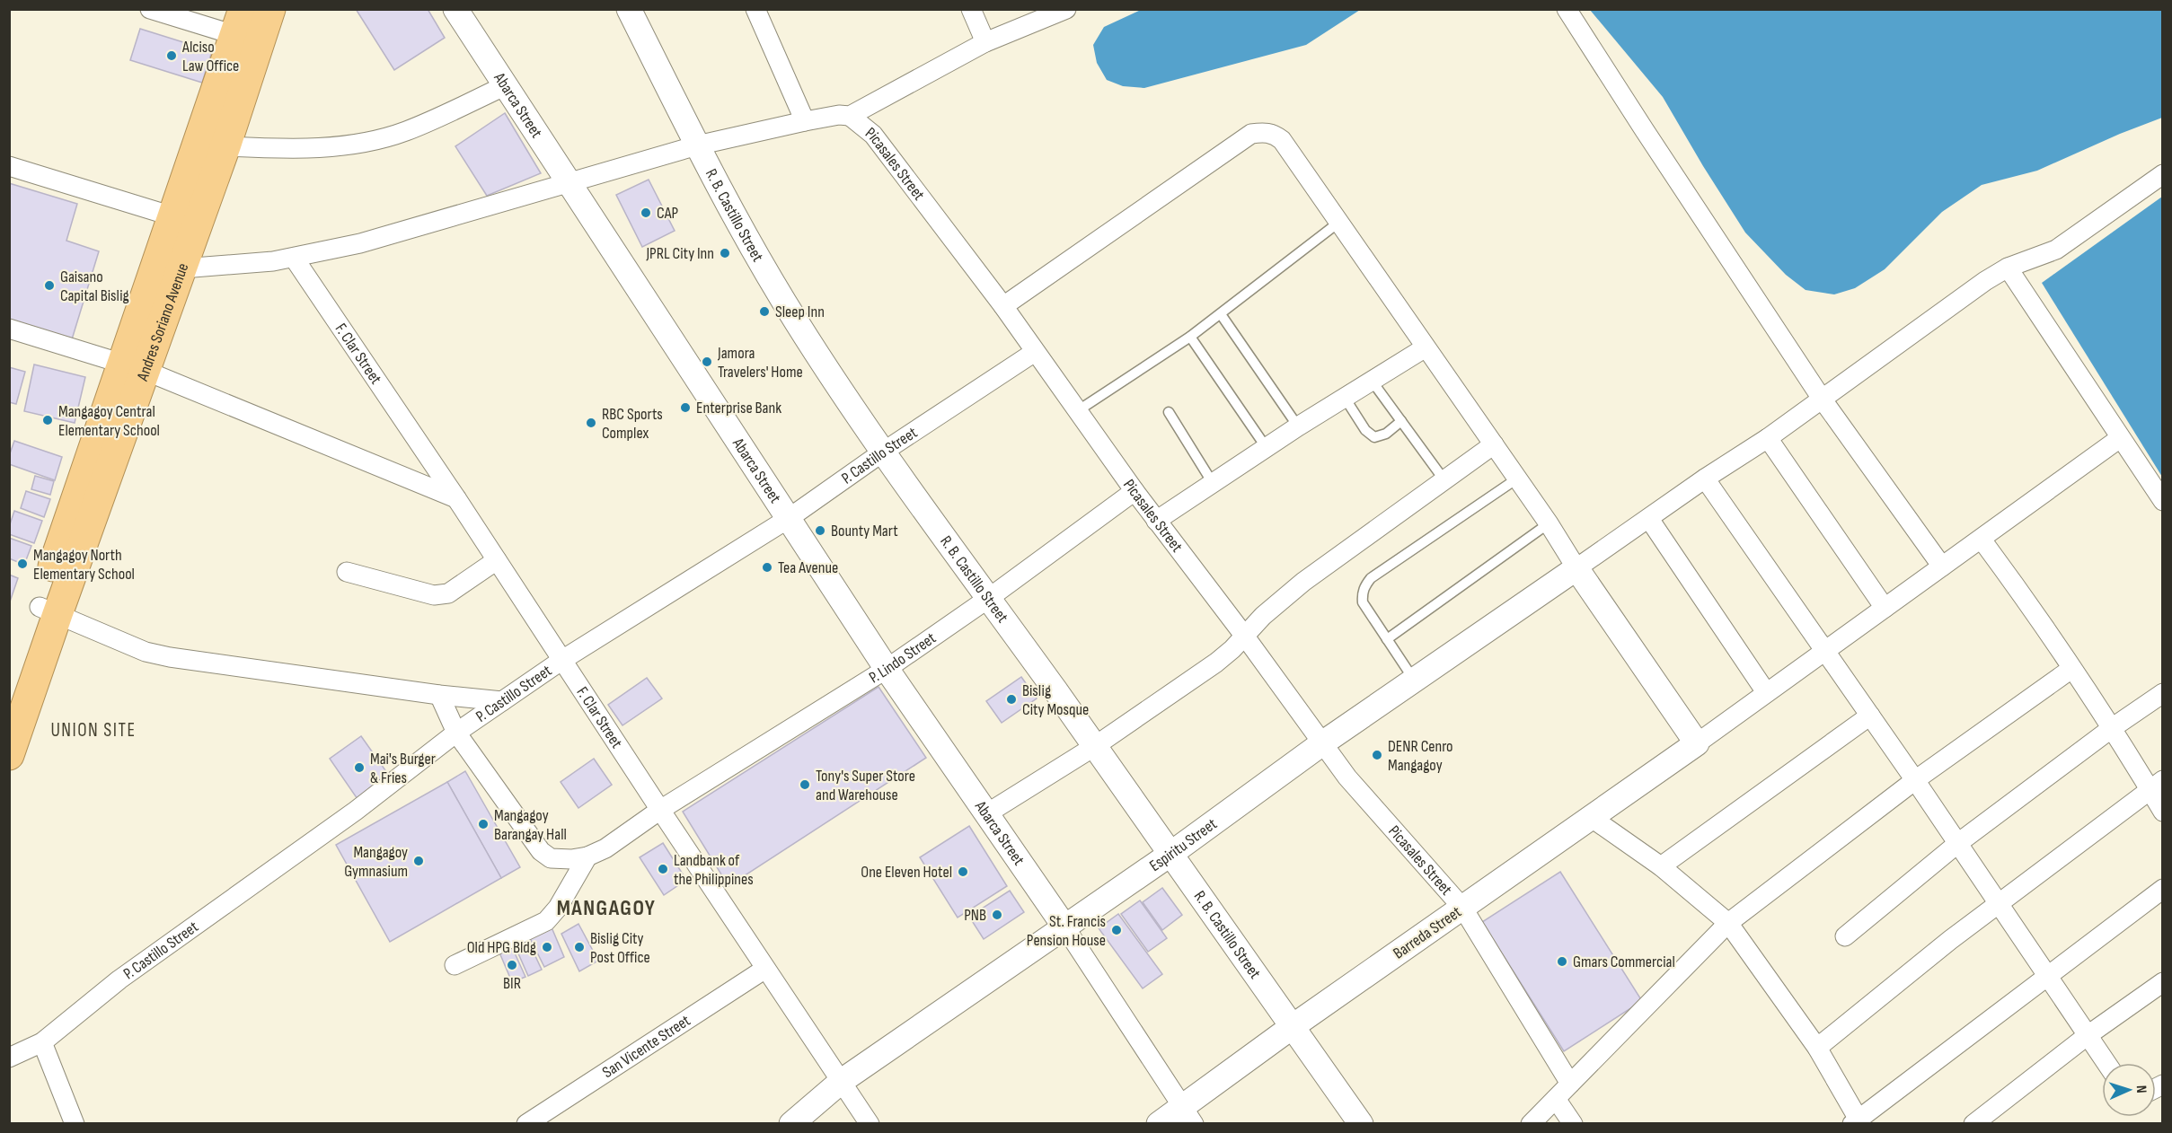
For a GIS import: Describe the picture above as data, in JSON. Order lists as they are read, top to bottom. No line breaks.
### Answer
{"streets":{"highway":["Andres Soriano Avenue"],"street":["Abarca Street","Picasales Street","R. B. Castillo Street","F. Clar Street","P. Castillo Street","P. Lindo Street","Espiritu Street","Barreda Street","San Vicente Street"]},"crossings":[["Abarca Street","P. Castillo Street"],["Abarca Street","P. Lindo Street"],["Abarca Street","Espiritu Street"],["Picasales Street","P. Castillo Street"],["Picasales Street","P. Lindo Street"],["Picasales Street","Espiritu Street"],["Picasales Street","Barreda Street"],["R. B. Castillo Street","P. Castillo Street"],["R. B. Castillo Street","P. Lindo Street"],["R. B. Castillo Street","Espiritu Street"],["R. B. Castillo Street","Barreda Street"],["F. Clar Street","P. Castillo Street"],["F. Clar Street","P. Lindo Street"],["F. Clar Street","Espiritu Street"],["F. Clar Street","San Vicente Street"]],"districts":["UNION SITE","MANGAGOY"],"places":["Alciso Law Office","CAP","JPRL City Inn","Gaisano Capital Bislig","Sleep Inn","Jamora Travelers' Home","Enterprise Bank","Mangagoy Central Elementary School","RBC Sports Complex","Bounty Mart","Mangagoy North Elementary School","Tea Avenue","Bislig City Mosque","DENR Cenro Mangagoy","Mai's Burger & Fries","Tony's Super Store and Warehouse","Mangagoy Barangay Hall","Mangagoy Gymnasium","Landbank of the Philippines","One Eleven Hotel","PNB","St. Francis Pension House","Old HPG Bldg","Bislig City Post Office","Gmars Commercial","BIR"],"north":"right"}
